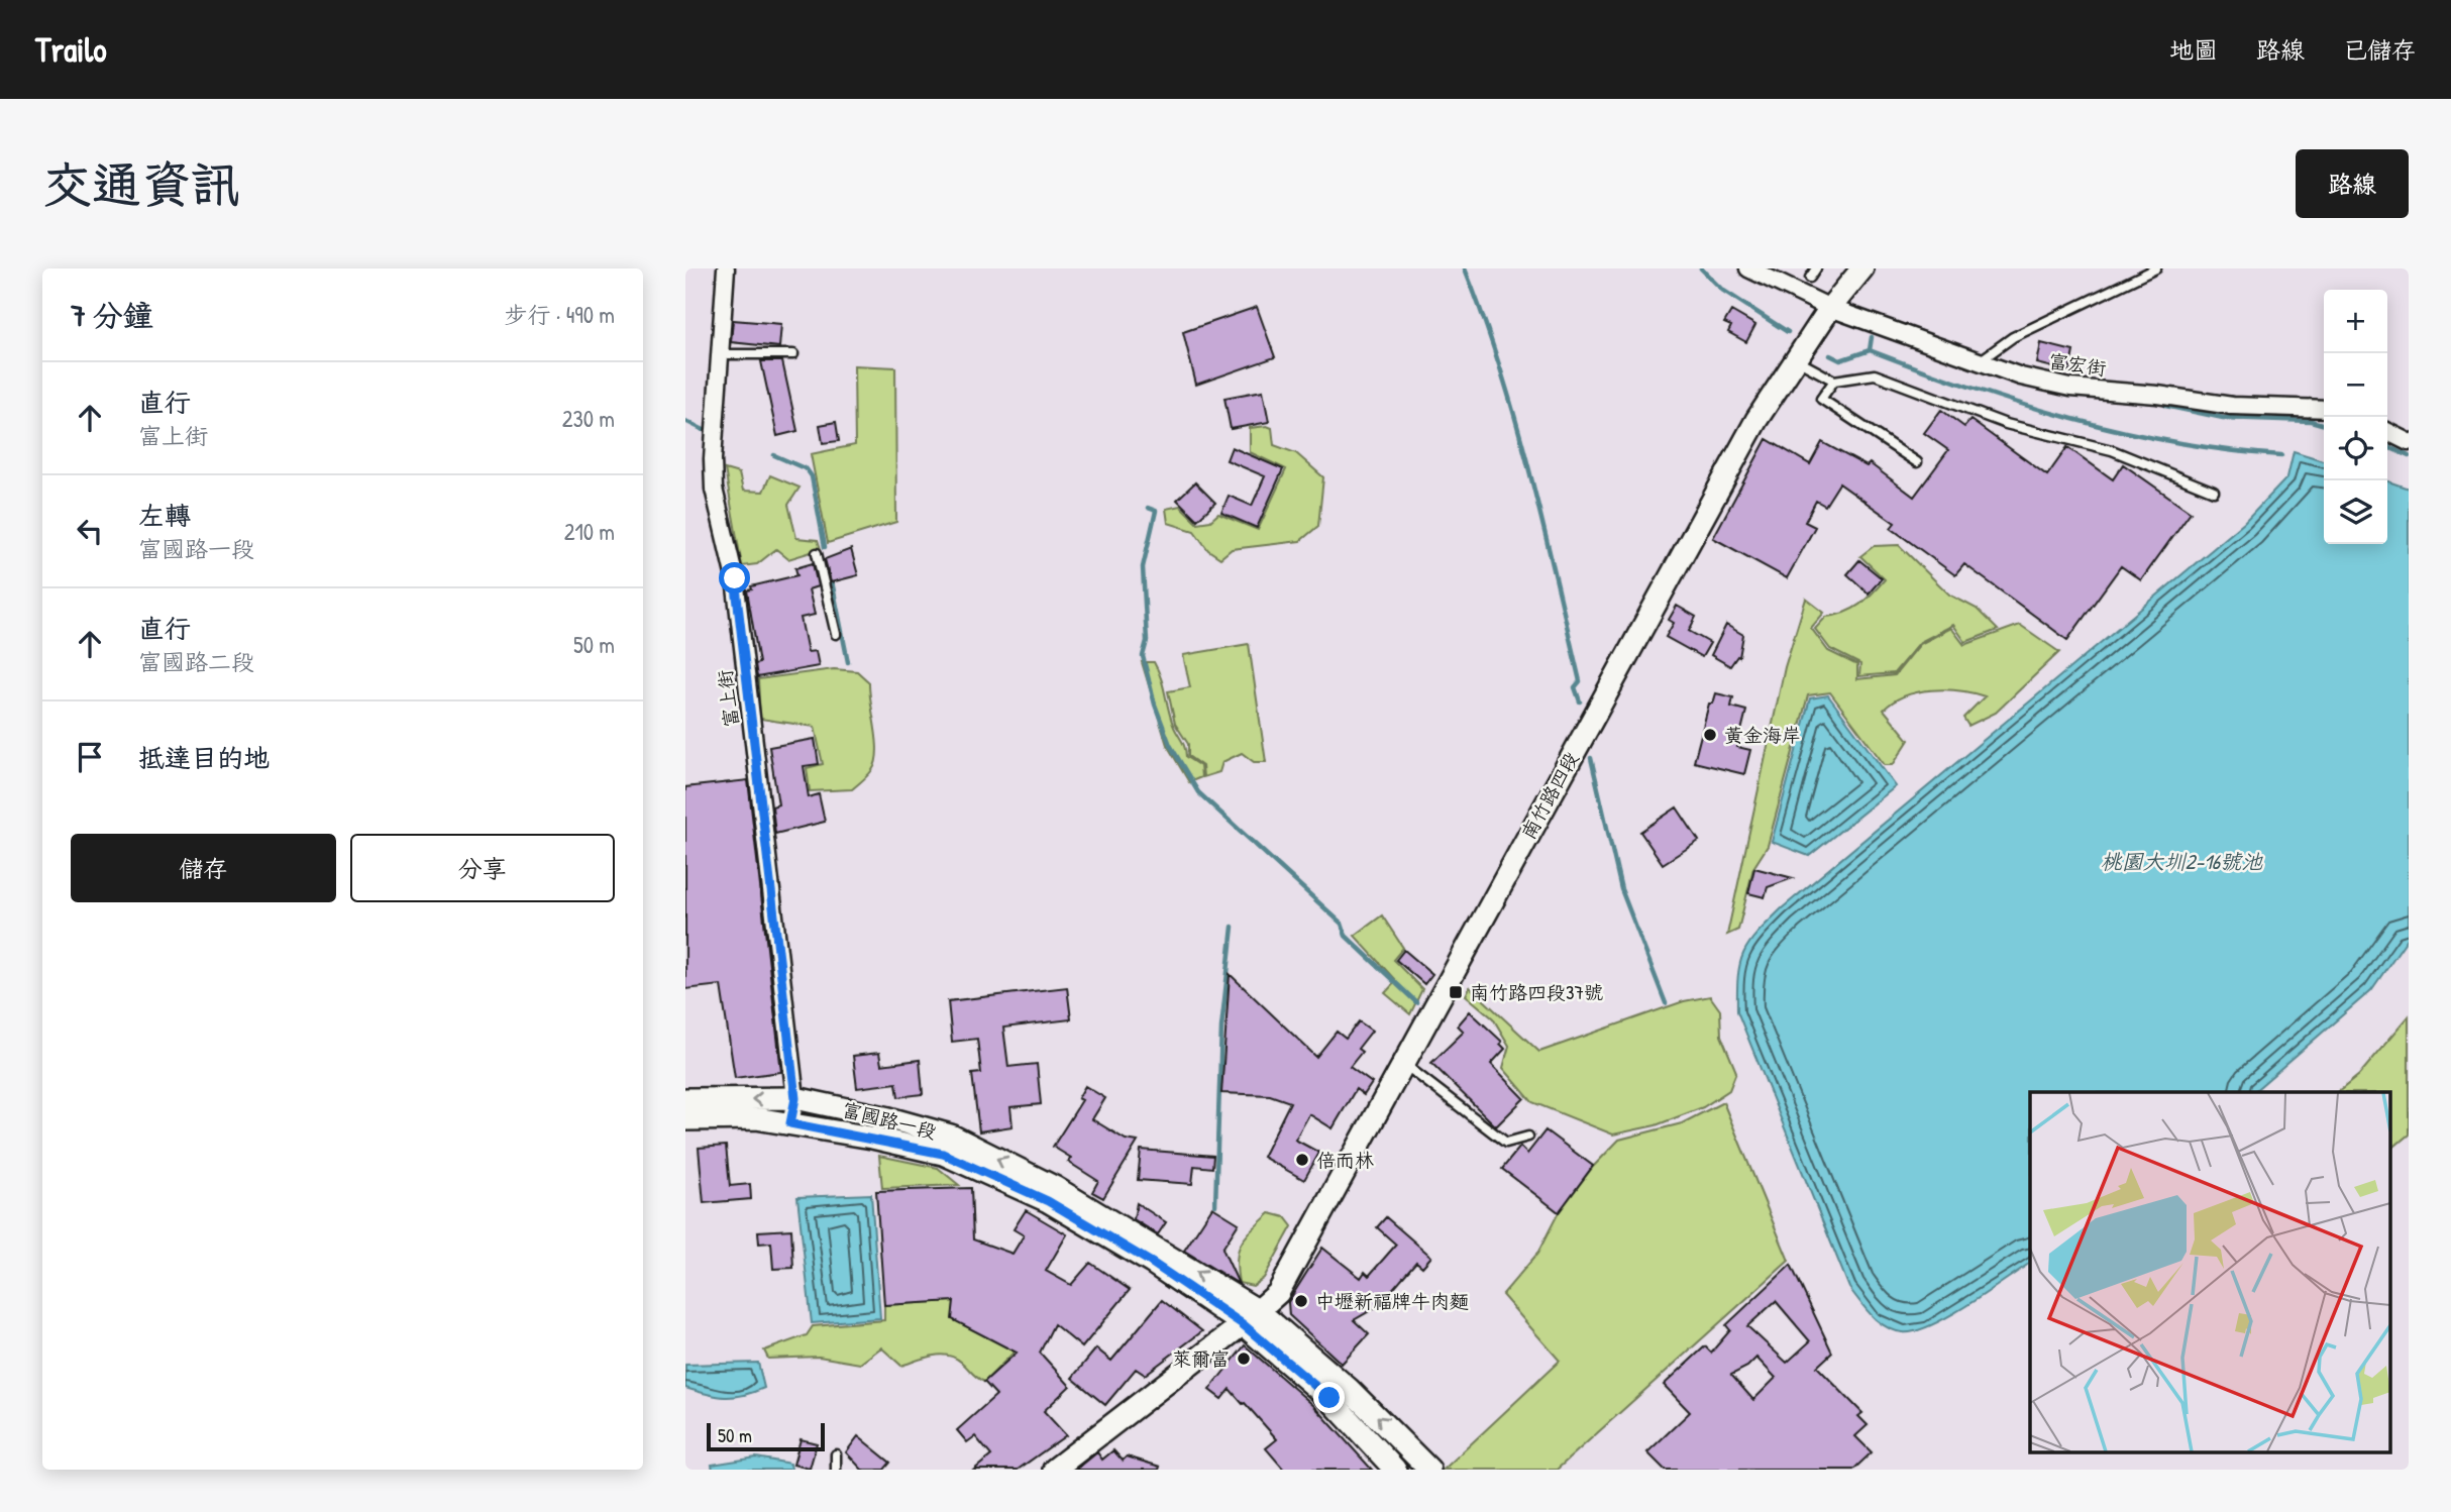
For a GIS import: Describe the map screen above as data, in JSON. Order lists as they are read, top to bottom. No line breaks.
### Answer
{"streets":{"street":["富宏街","富上街","南竹路四段","富國路一段"]},"crossings":[["富宏街","南竹路四段"],["富上街","富國路一段"],["南竹路四段","富國路一段"]],"water":["桃園大圳2-16號池"],"places":{"other":["黃金海岸","倍而林","中壢新福牌牛肉麵","萊爾富"],"transit":["南竹路四段37號"]},"scale_bar":"50 m","page":{"header":"Trailo","nav":["地圖","路線","已儲存"],"buttons":["路線",["儲存","分享"]],"title":"交通資訊","heading":["7 分鐘","步行 · 490 m"],"map_buttons":["+","−"],"list":[["直行","富上街","230 m"],["左轉","富國路一段","210 m"],["直行","富國路二段","50 m"],"抵達目的地"],"scale":"50 m"}}
